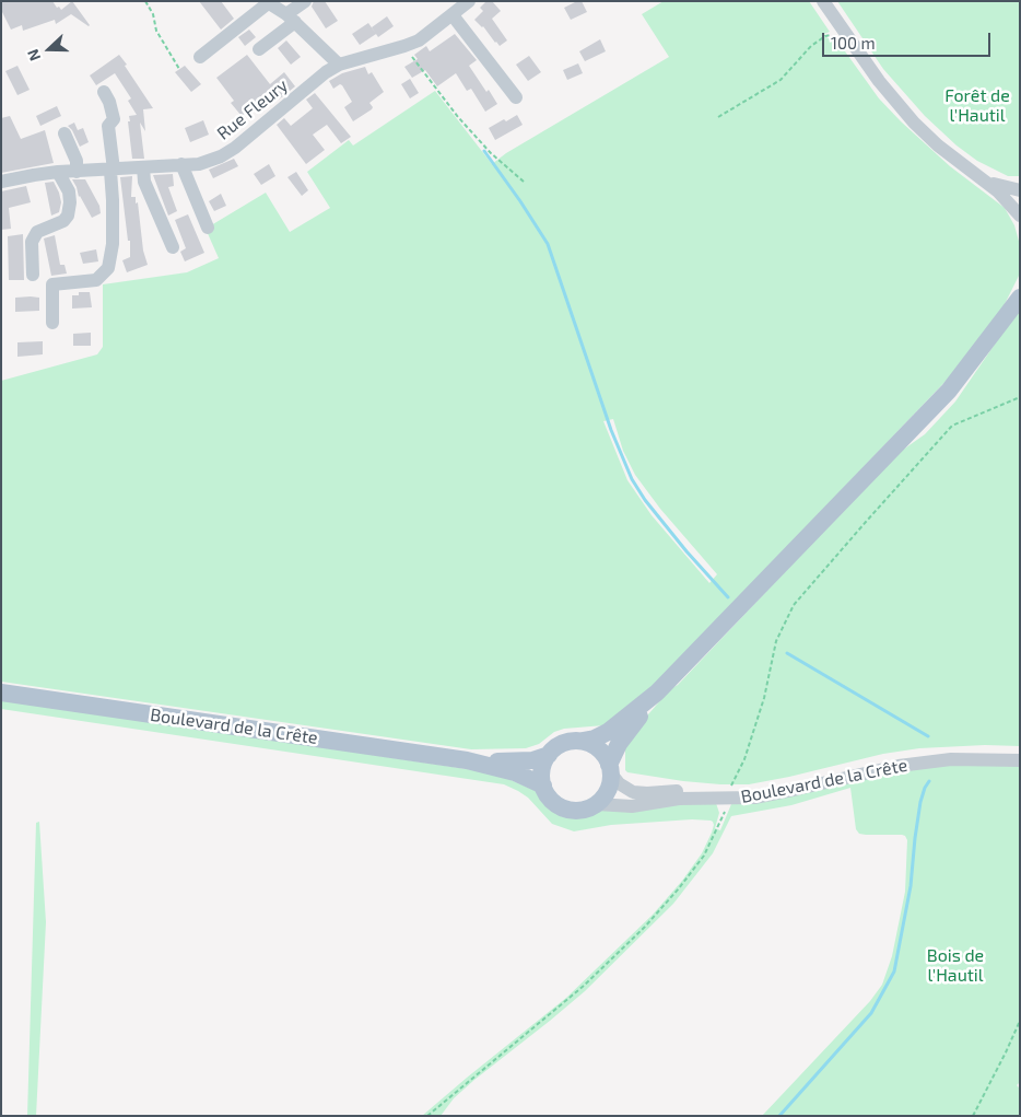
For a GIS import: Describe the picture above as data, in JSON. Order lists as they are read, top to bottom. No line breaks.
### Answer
{"streets":{"main road":["Boulevard de la Crête"],"street":["Rue Fleury"]},"parks":["Forêt de l'Hautil","Bois de l'Hautil"],"scale_bar":"100 m","north":"left"}
